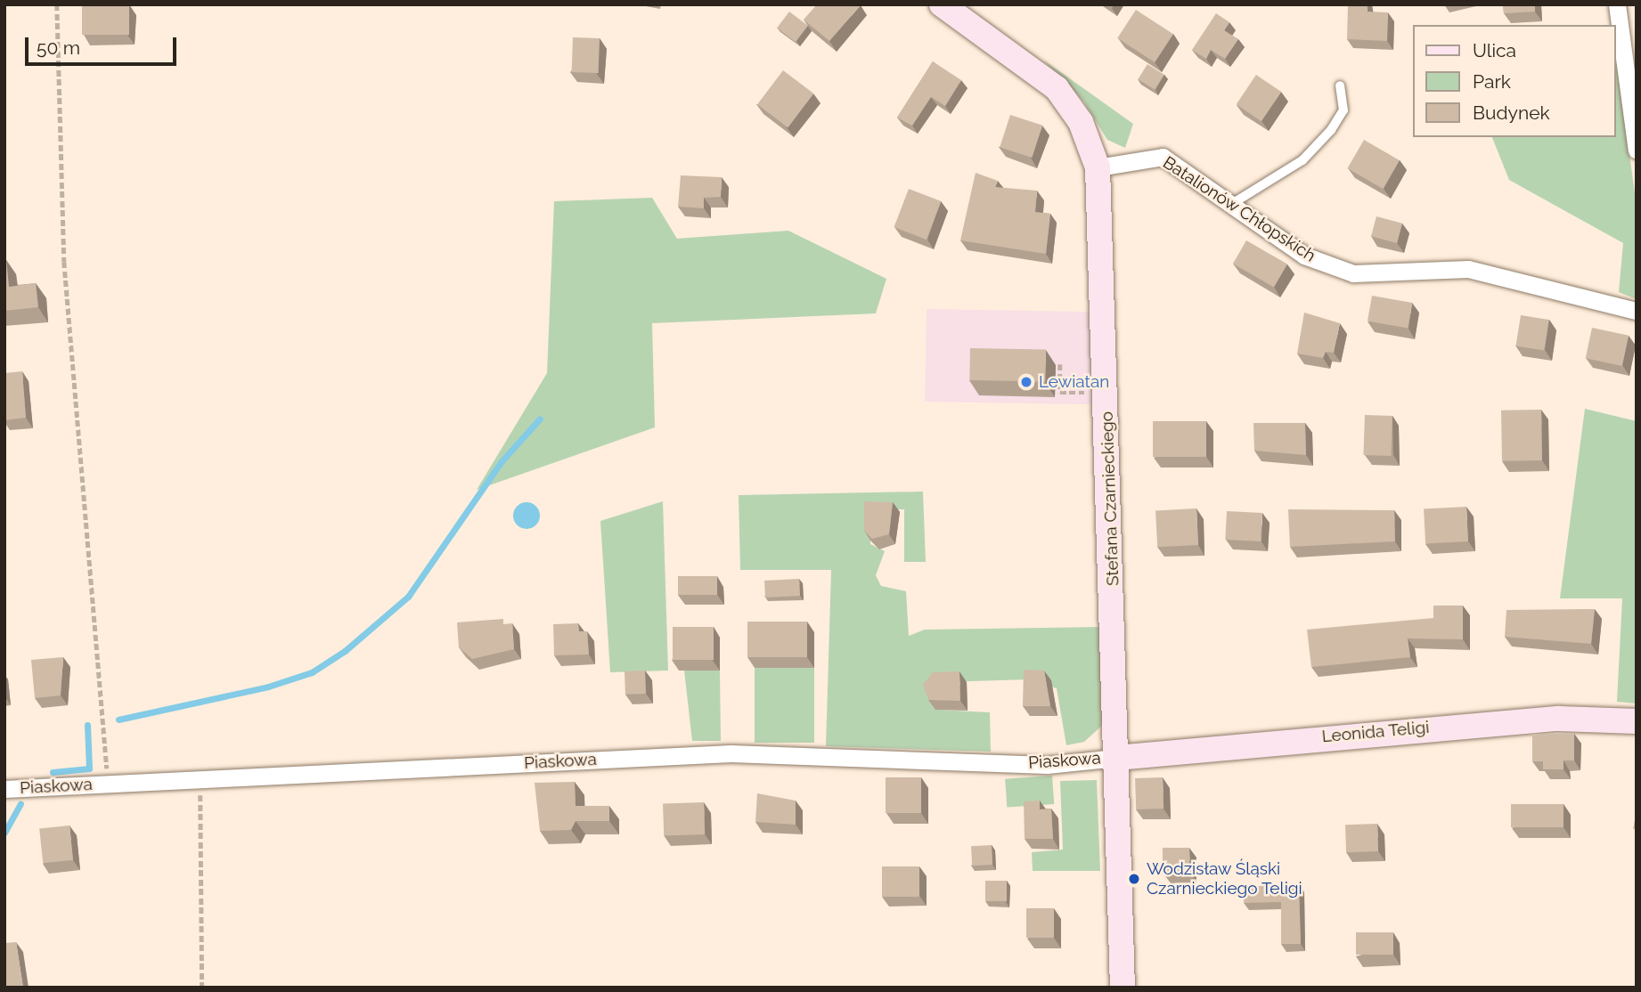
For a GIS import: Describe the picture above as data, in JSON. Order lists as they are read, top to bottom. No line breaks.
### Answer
{"streets":{"street":["Batalionów Chłopskich","Stefana Czarnieckiego","Leonida Teligi","Piaskowa"]},"crossings":[["Batalionów Chłopskich","Stefana Czarnieckiego"],["Stefana Czarnieckiego","Leonida Teligi"],["Stefana Czarnieckiego","Piaskowa"],["Leonida Teligi","Piaskowa"]],"places":["Lewiatan","Wodzisław Śląski Czarnieckiego Teligi"],"legend":["Ulica","Park","Budynek"],"scale_bar":"50 m"}
